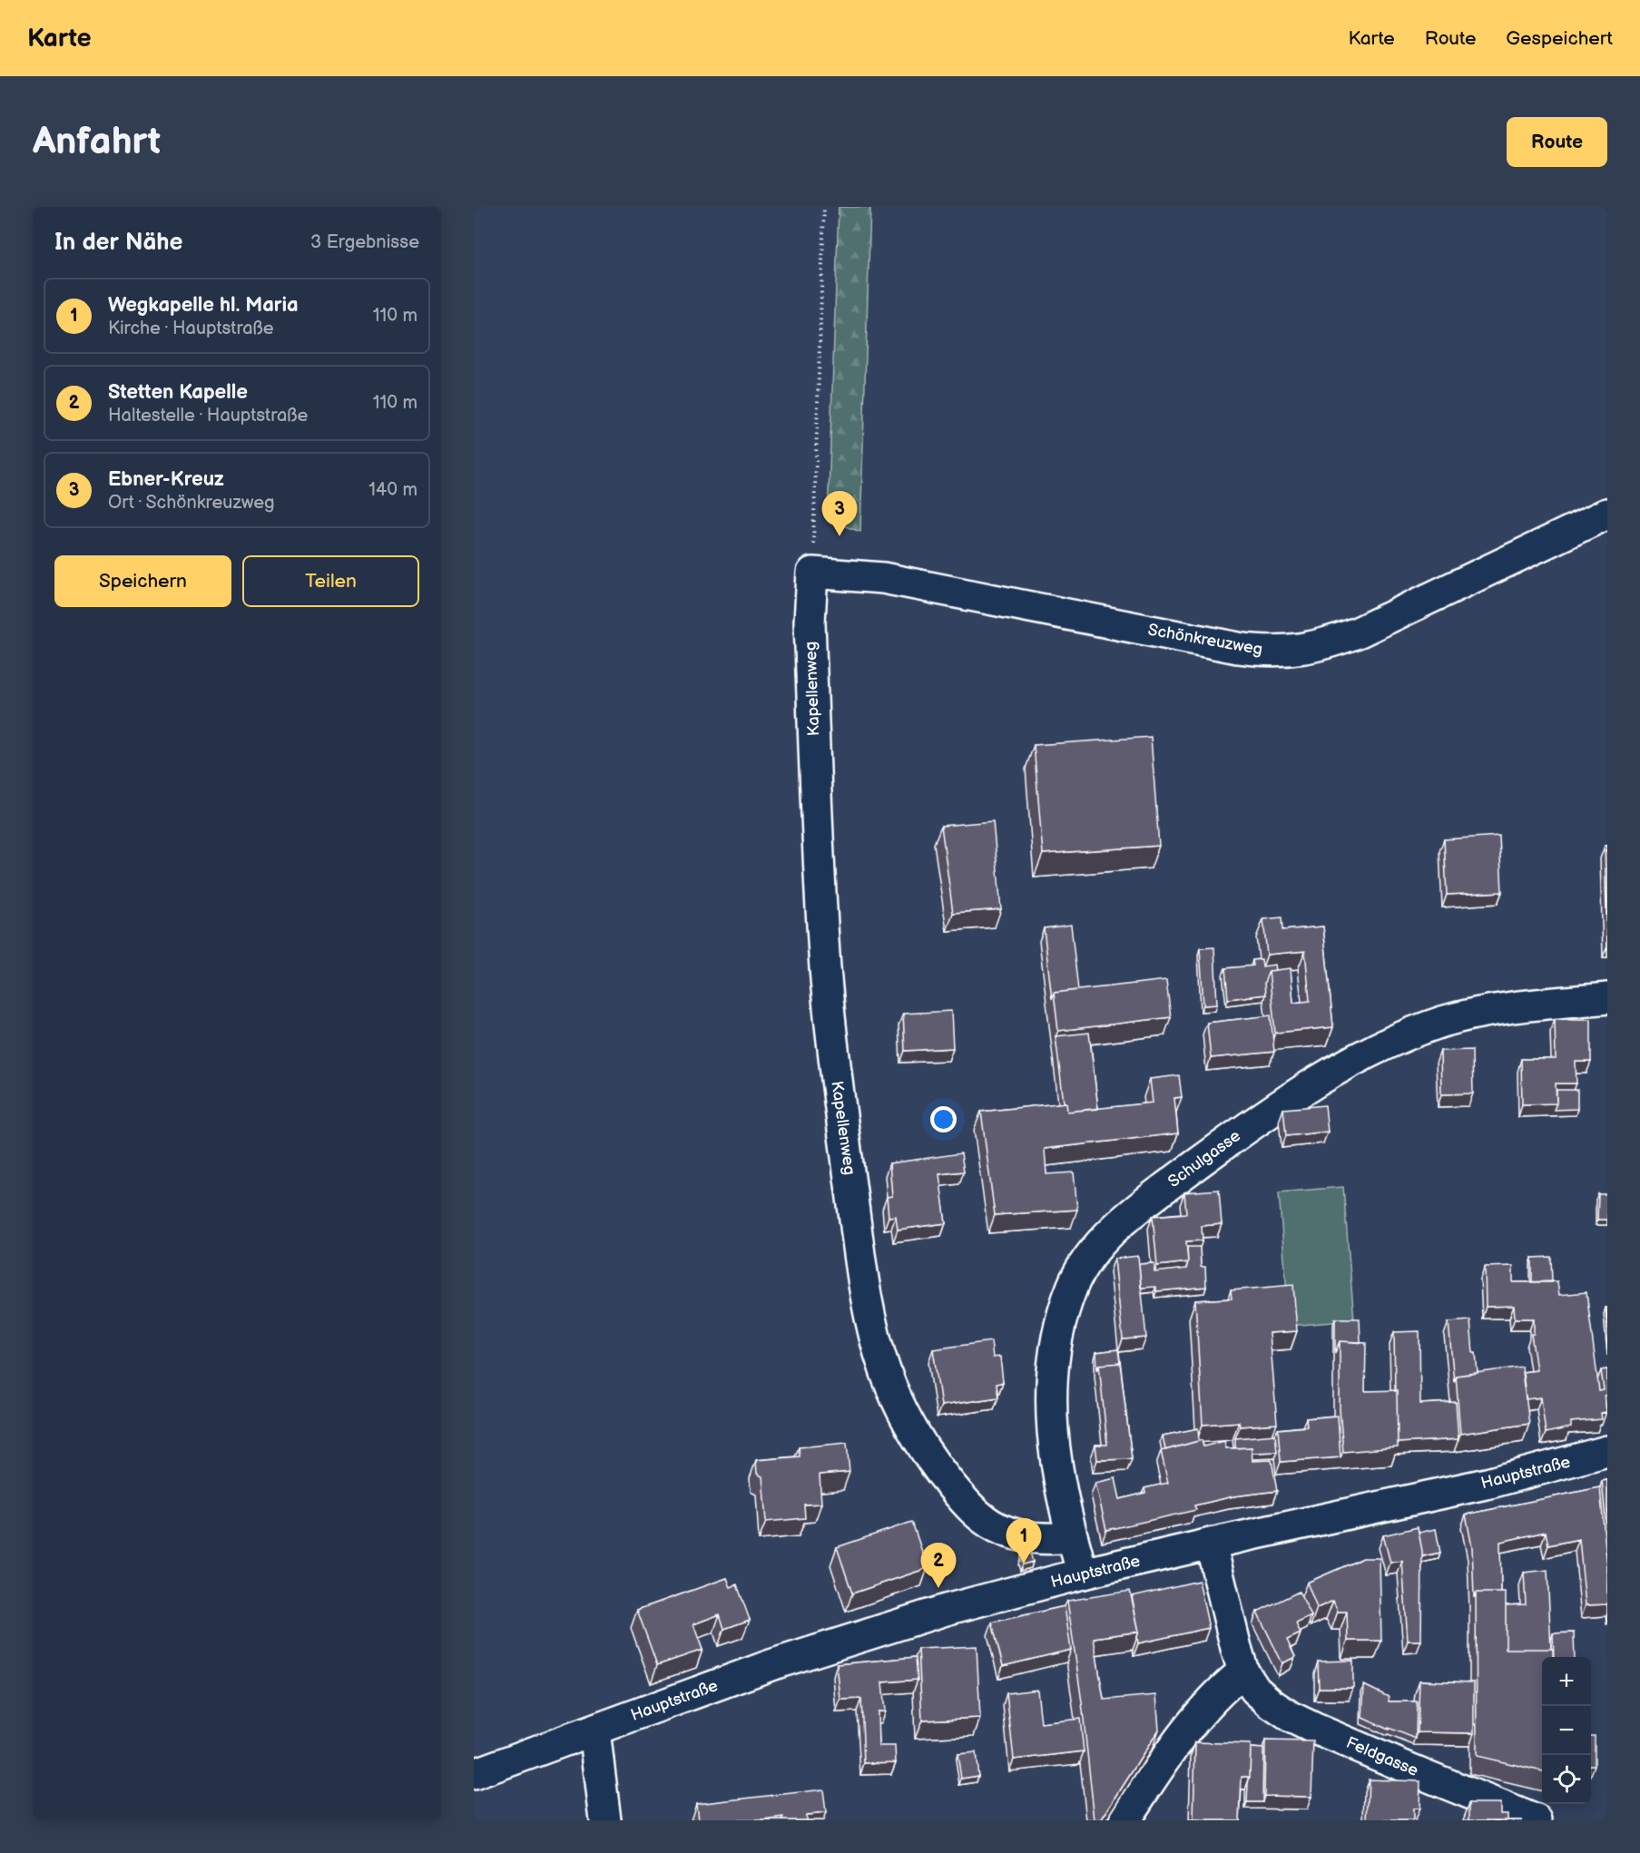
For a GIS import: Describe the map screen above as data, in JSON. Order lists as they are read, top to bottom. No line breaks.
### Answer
{"streets":{"street":["Schönkreuzweg","Kapellenweg","Schulgasse","Hauptstraße","Feldgasse"]},"crossings":[["Schönkreuzweg","Kapellenweg"],["Kapellenweg","Schulgasse"],["Hauptstraße","Feldgasse"]],"page":{"header":"Karte","nav":["Karte","Route","Gespeichert"],"buttons":["Route",["Speichern","Teilen"]],"title":"Anfahrt","heading":["In der Nähe","3 Ergebnisse"],"list":[{"mark":"1","name":"Wegkapelle hl. Maria","note":"Kirche · Hauptstraße","value":"110 m"},{"mark":"2","name":"Stetten Kapelle","note":"Haltestelle · Hauptstraße","value":"110 m"},{"mark":"3","name":"Ebner-Kreuz","note":"Ort · Schönkreuzweg","value":"140 m"}],"pins":["3","1","2"],"map_buttons":["+","−"]}}
